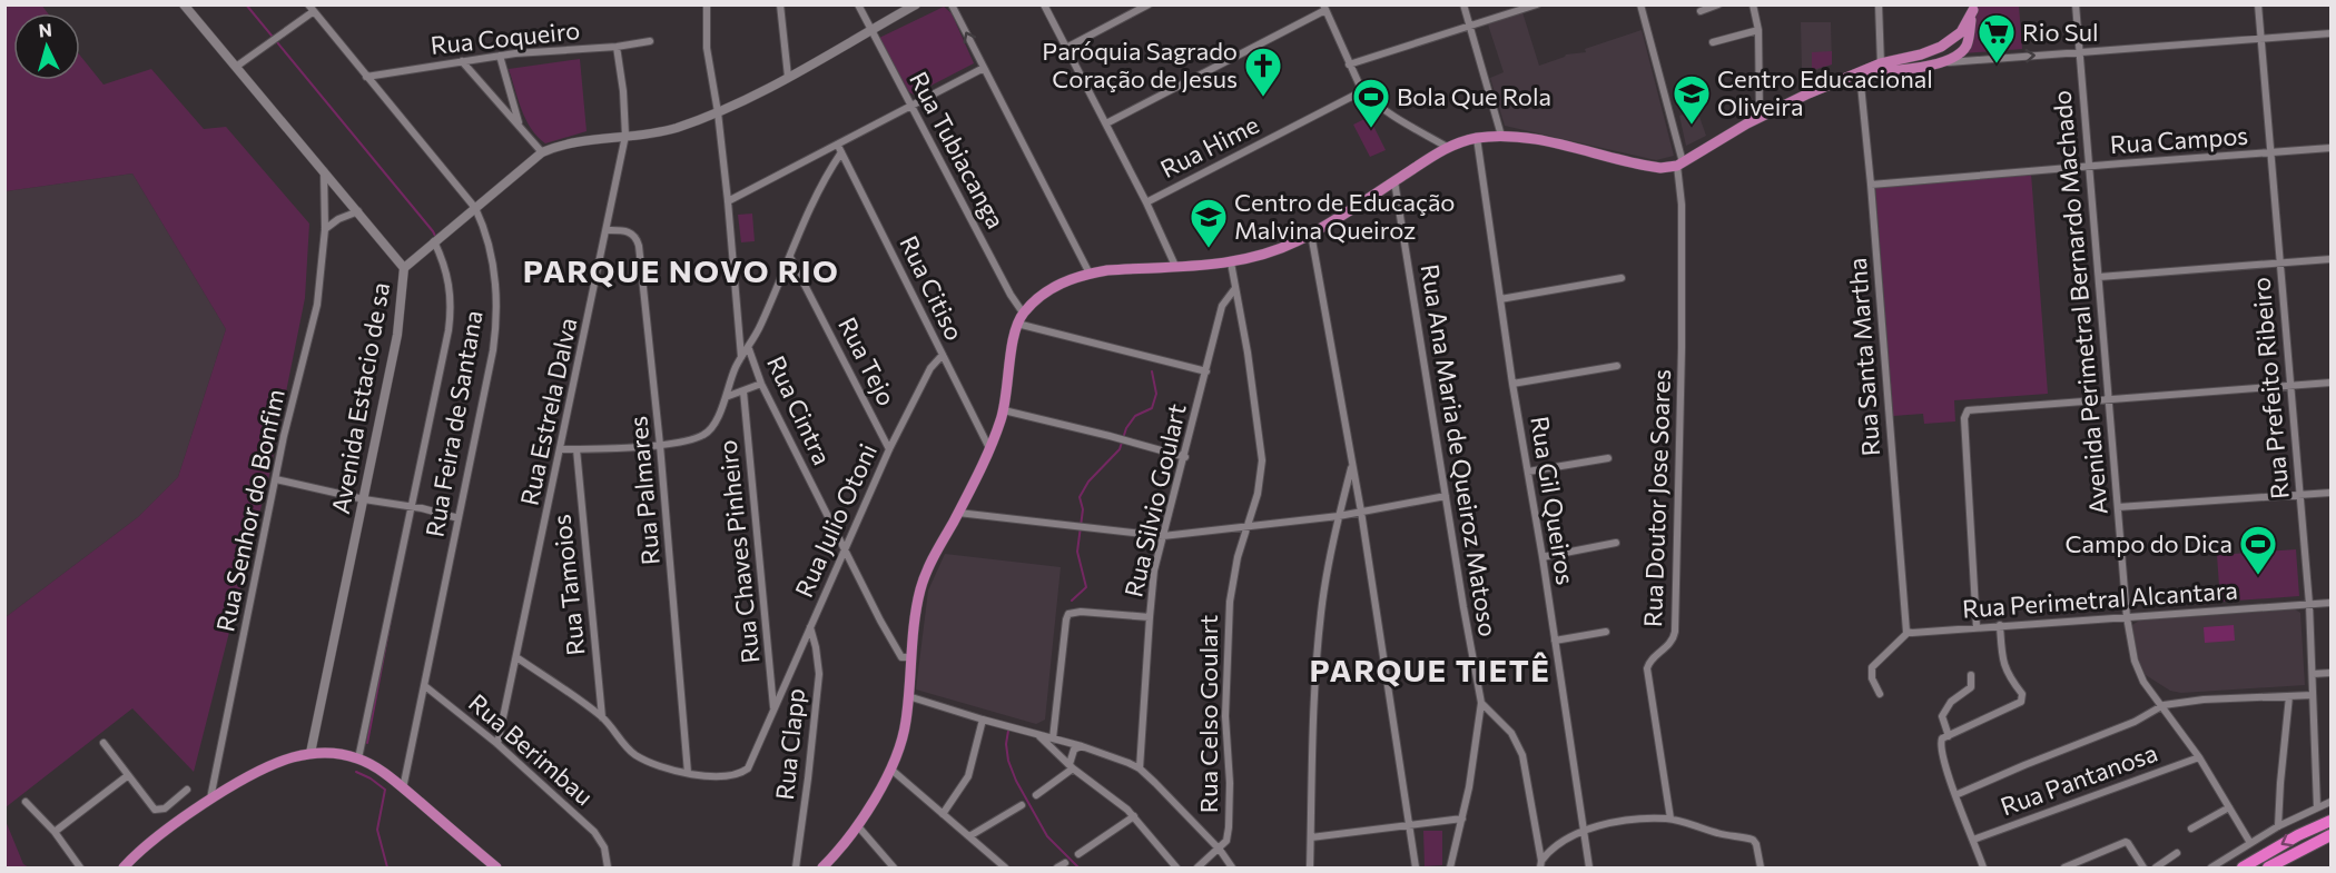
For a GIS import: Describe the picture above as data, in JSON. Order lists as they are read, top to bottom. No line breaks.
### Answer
{"streets":{"street":["Rua Coqueiro","Rua Campos","Rua Hime","Rua Tubiacanga","Rua Citiso","Avenida Perimetral Bernardo Machado","Rua Santa Martha","Rua Tejo","Rua Prefeito Ribeiro","Avenida Estacio de sa","Rua Cintra","Rua Estrela Dalva","Rua Feira de Santana","Rua Ana Maria de Queiroz Matoso","Rua Palmares","Rua Doutor Jose Soares","Rua Silvio Goulart","Rua Gil Queiros","Rua Senhor do Bonfim","Rua Julio Otoni","Rua Chaves Pinheiro","Rua Tamoios","Rua Perimetral Alcantara","Rua Celso Goulart","Rua Clapp","Rua Berimbau","Rua Pantanosa"]},"crossings":[["Rua Coqueiro","Rua Estrela Dalva"],["Rua Coqueiro","Rua Feira de Santana"],["Rua Campos","Avenida Perimetral Bernardo Machado"],["Rua Campos","Rua Santa Martha"],["Rua Campos","Rua Prefeito Ribeiro"],["Rua Citiso","Rua Julio Otoni"],["Avenida Perimetral Bernardo Machado","Rua Perimetral Alcantara"],["Avenida Perimetral Bernardo Machado","Rua Pantanosa"],["Rua Santa Martha","Rua Perimetral Alcantara"],["Rua Tejo","Rua Julio Otoni"],["Rua Prefeito Ribeiro","Rua Perimetral Alcantara"],["Avenida Estacio de sa","Rua Senhor do Bonfim"],["Rua Cintra","Rua Julio Otoni"],["Rua Estrela Dalva","Rua Palmares"],["Rua Estrela Dalva","Rua Julio Otoni"],["Rua Estrela Dalva","Rua Berimbau"],["Rua Feira de Santana","Rua Berimbau"],["Rua Palmares","Rua Julio Otoni"],["Rua Silvio Goulart","Rua Celso Goulart"],["Rua Julio Otoni","Rua Chaves Pinheiro"],["Rua Julio Otoni","Rua Tamoios"],["Rua Julio Otoni","Rua Clapp"]],"districts":["PARQUE NOVO RIO","PARQUE TIETÊ"],"places":{"supermarket":["Rio Sul"],"church":["Paróquia Sagrado Coração de Jesus"],"school or university":["Centro Educacional Oliveira","Centro de Educação Malvina Queiroz"],"sports":["Bola Que Rola","Campo do Dica"]},"north":"top"}
